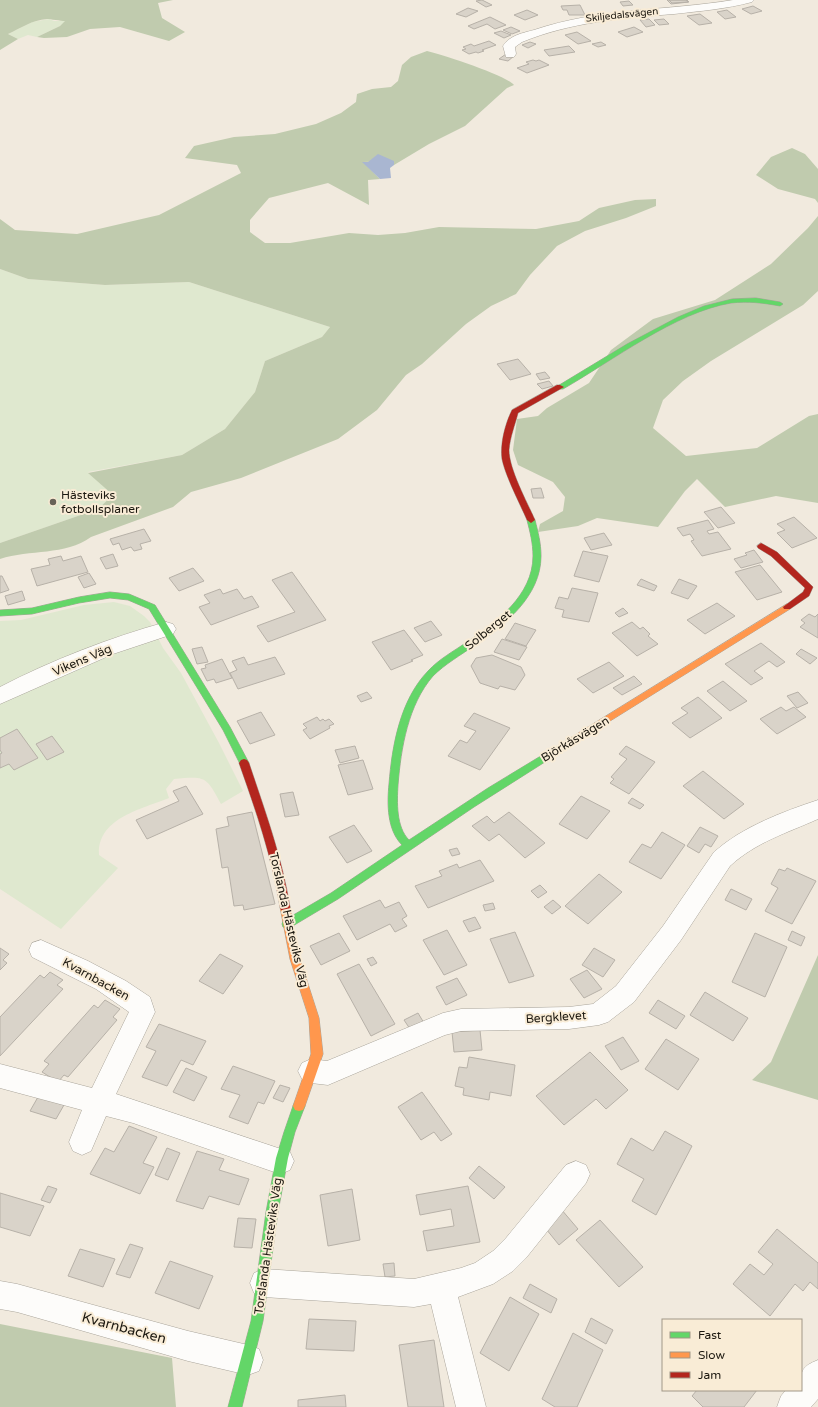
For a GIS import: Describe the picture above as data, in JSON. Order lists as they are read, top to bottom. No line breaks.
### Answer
{"streets":{"street":["Skiljedalsvägen","Solberget","Vikens Väg","Björkåsvägen","Torslanda Hästeviks Väg","Kvarnbacken","Bergklevet"]},"crossings":[["Solberget","Björkåsvägen"],["Vikens Väg","Torslanda Hästeviks Väg"],["Björkåsvägen","Torslanda Hästeviks Väg"],["Torslanda Hästeviks Väg","Kvarnbacken"],["Torslanda Hästeviks Väg","Bergklevet"]],"places":["Hästeviks fotbollsplaner"],"legend":["Fast","Slow","Jam"]}
